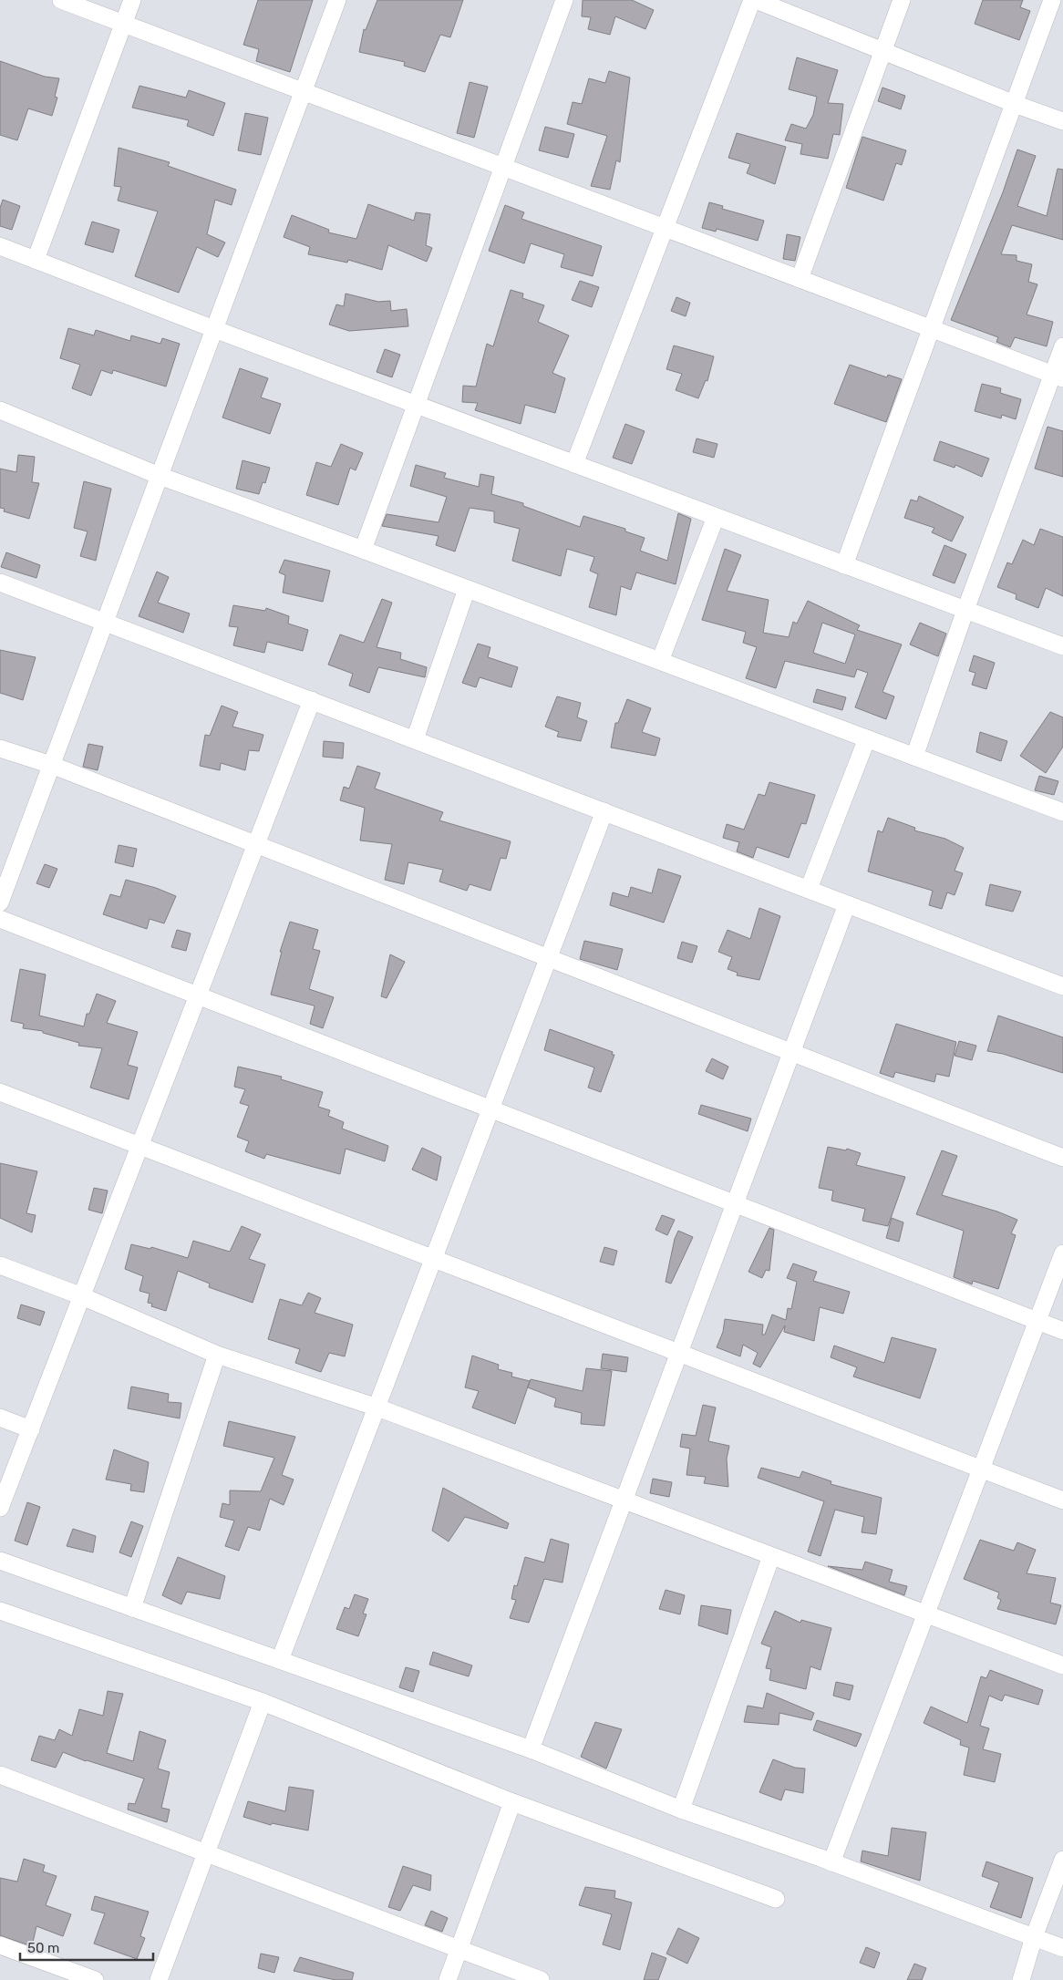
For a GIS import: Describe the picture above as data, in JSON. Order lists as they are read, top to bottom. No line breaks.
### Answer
{"scale_bar":"50 m"}
